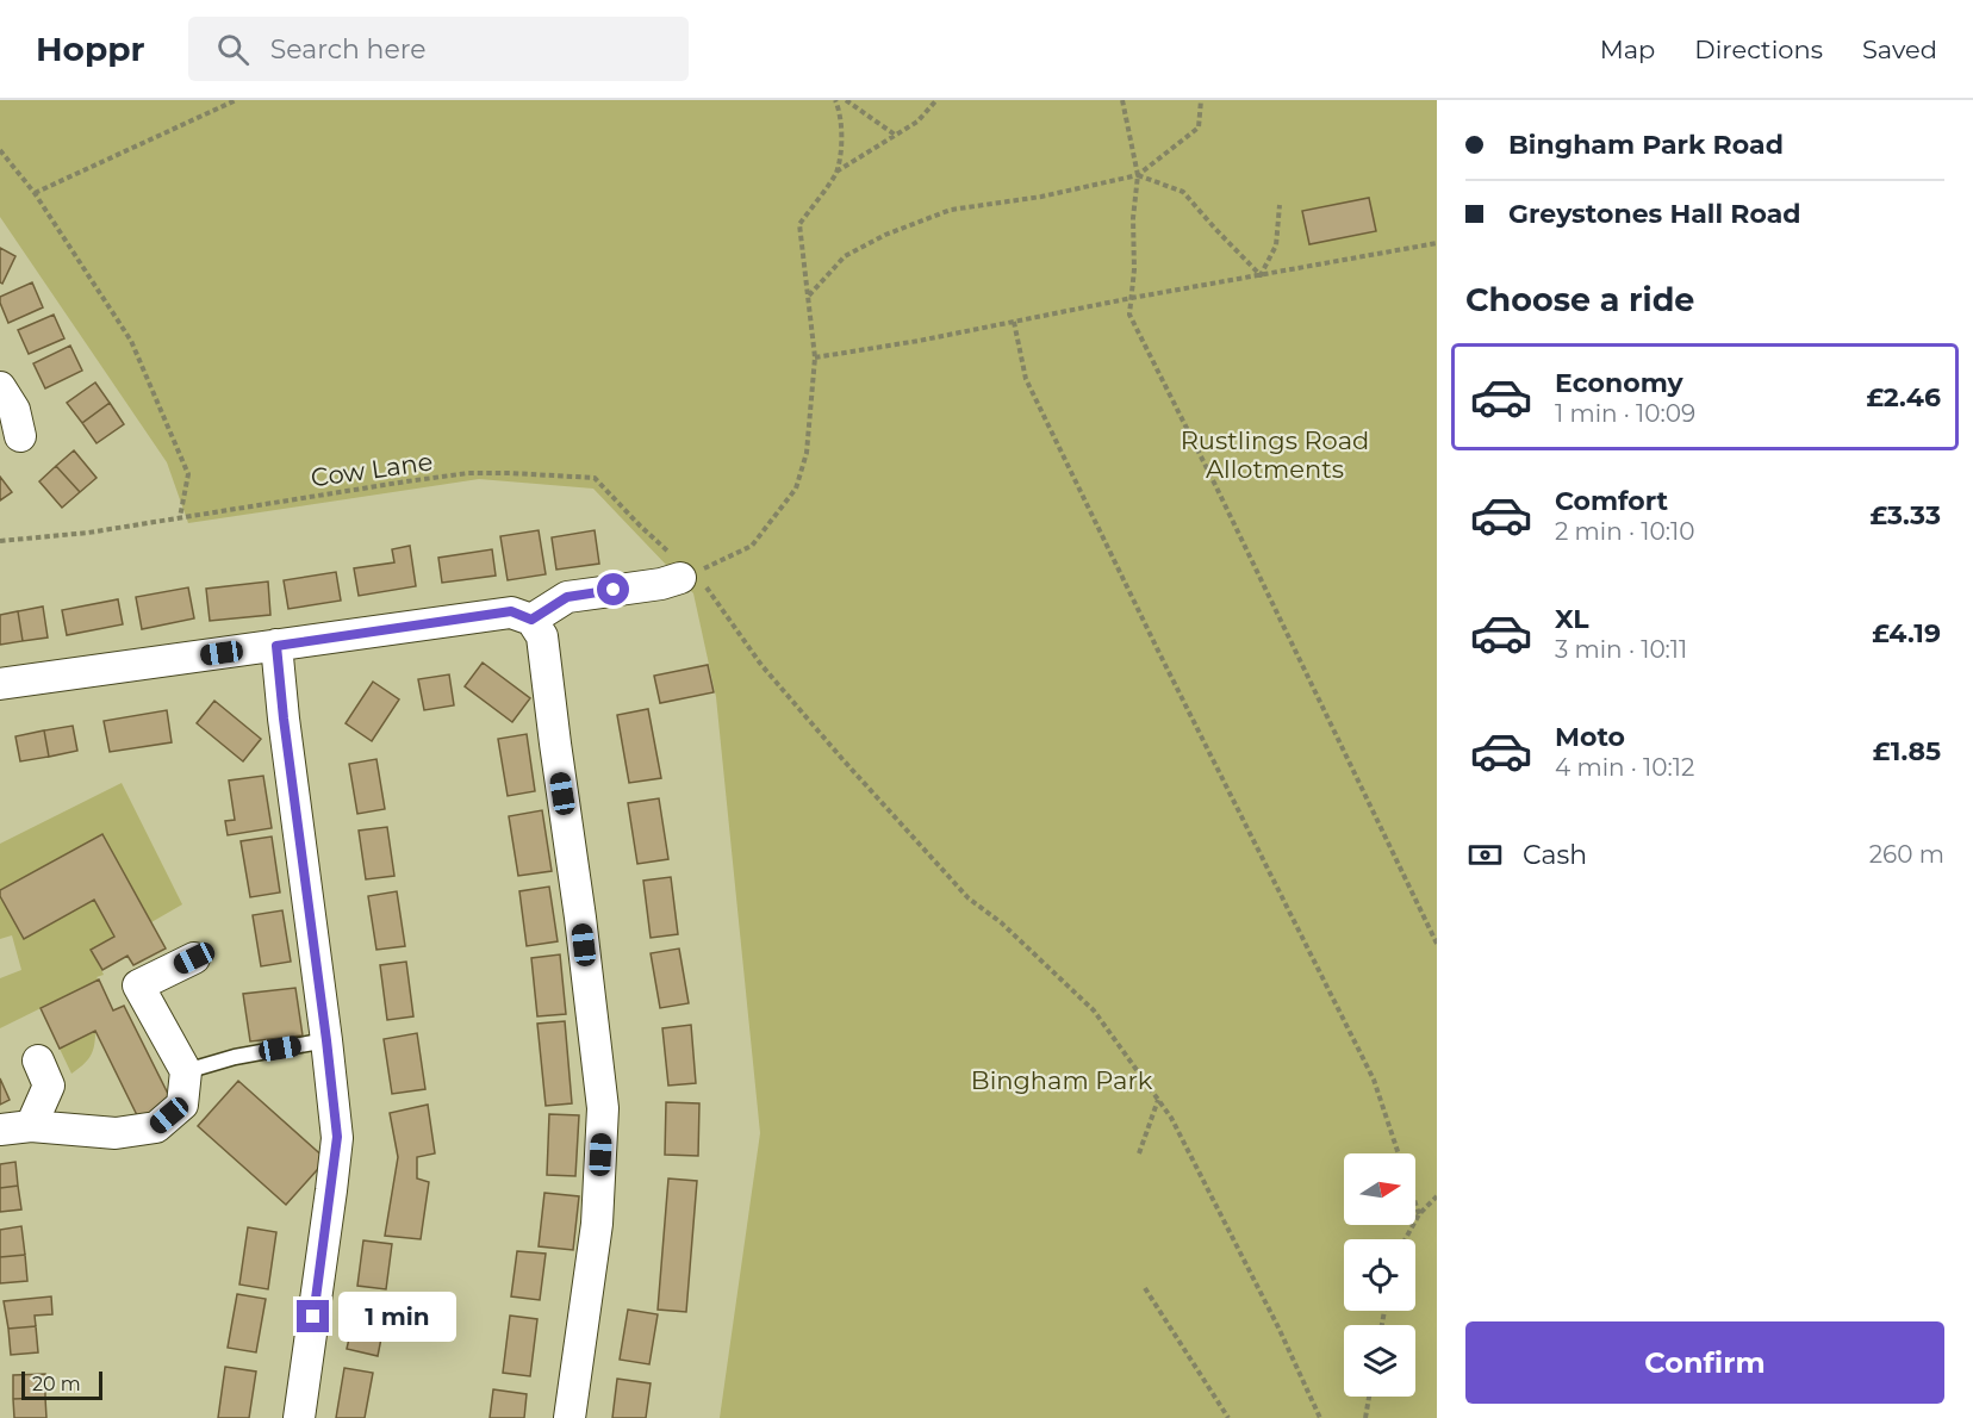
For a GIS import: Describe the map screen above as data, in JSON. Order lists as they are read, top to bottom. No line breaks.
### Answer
{"streets":{"path":["Cow Lane"]},"parks":["Rustlings Road Allotments","Bingham Park"],"scale_bar":"20 m","north":"right","page":{"header":"Hoppr","search":"Search here","nav":["Map","Directions","Saved"],"banner":["Bingham Park Road","Greystones Hall Road"],"heading":"Choose a ride","list":[{"name":"Economy","note":"1 min · 10:09","value":"£2.46"},{"name":"Comfort","note":"2 min · 10:10","value":"£3.33"},{"name":"XL","note":"3 min · 10:11","value":"£4.19"},{"name":"Moto","note":"4 min · 10:12","value":"£1.85"}],"pay":["Cash","260 m"],"bubble":"1 min","buttons":"Confirm","scale":"20 m"}}
